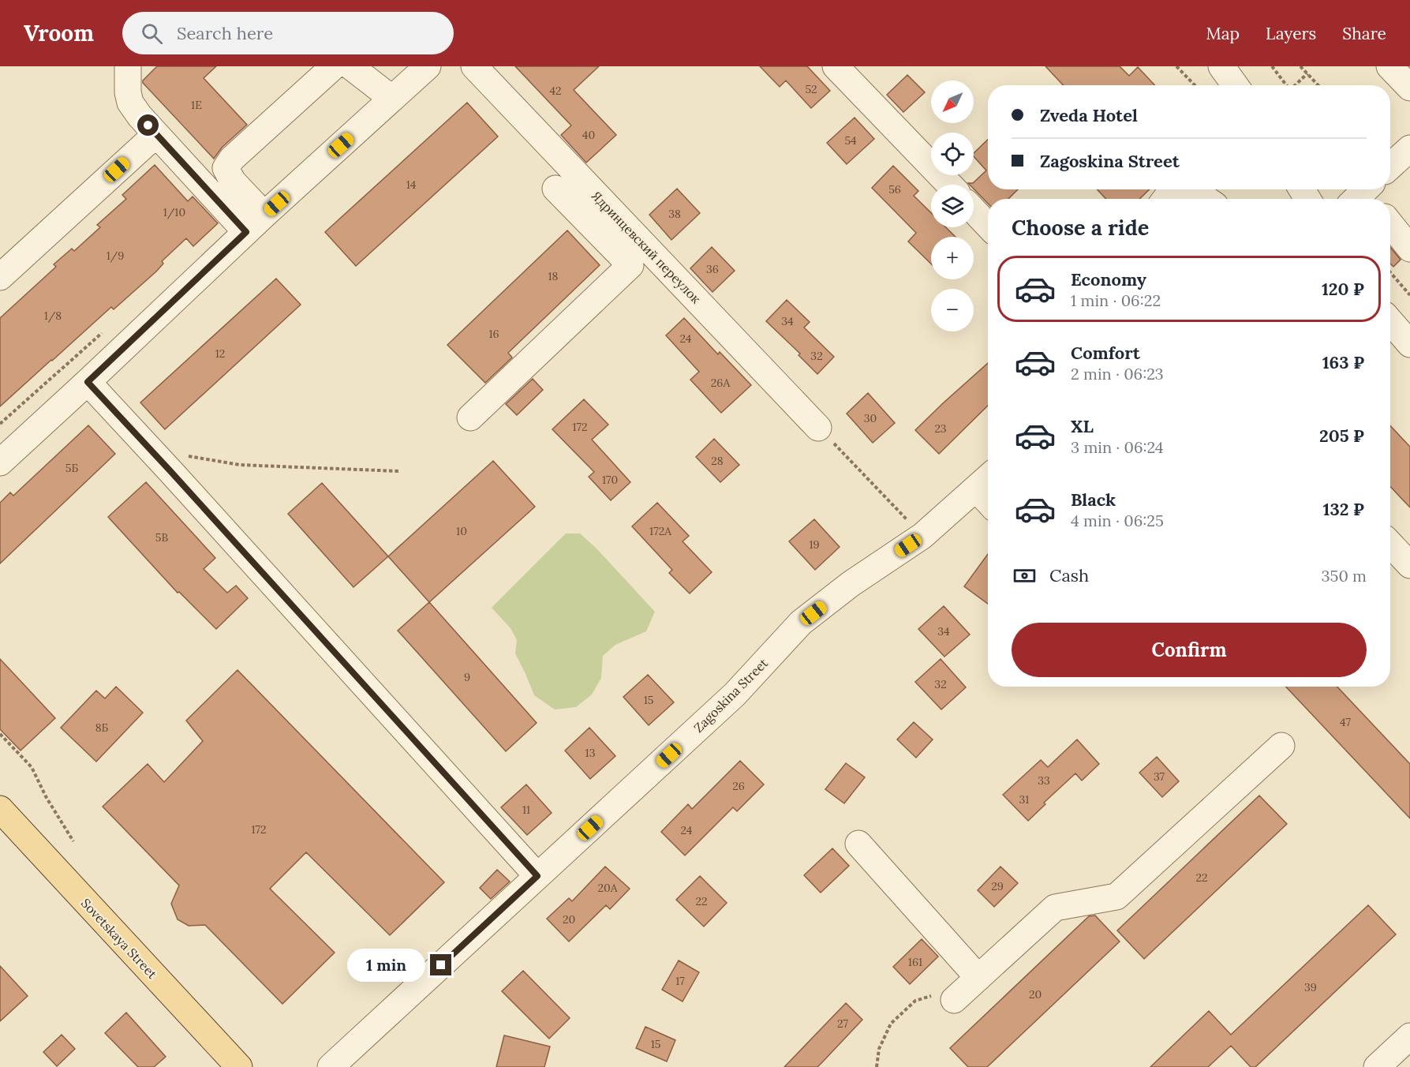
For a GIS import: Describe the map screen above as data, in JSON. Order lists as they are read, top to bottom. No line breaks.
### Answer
{"streets":{"main road":["Sovetskaya Street"],"street":["Ядринцевский переулок","Zagoskina Street"]},"house_numbers":["52","42","1Е","40","54","14","56","1/10","38","1/9","36","18","1/8","34","16","24","12","32","26А","30","172","23","28","5Б","170","10","172А","5В","19","34","9","32","15","47","8Б","13","37","33","26","31","11","172","24","22","29","20А","22","20","161","17","39","20","27","15"],"north":"bottom left","page":{"header":"Vroom","search":"Search here","nav":["Map","Layers","Share"],"map_buttons":["+","−"],"banner":["Zveda Hotel","Zagoskina Street"],"heading":"Choose a ride","list":[{"name":"Economy","note":"1 min · 06:22","value":"120 ₽"},{"name":"Comfort","note":"2 min · 06:23","value":"163 ₽"},{"name":"XL","note":"3 min · 06:24","value":"205 ₽"},{"name":"Black","note":"4 min · 06:25","value":"132 ₽"}],"pay":["Cash","350 m"],"buttons":"Confirm","bubble":"1 min"}}
